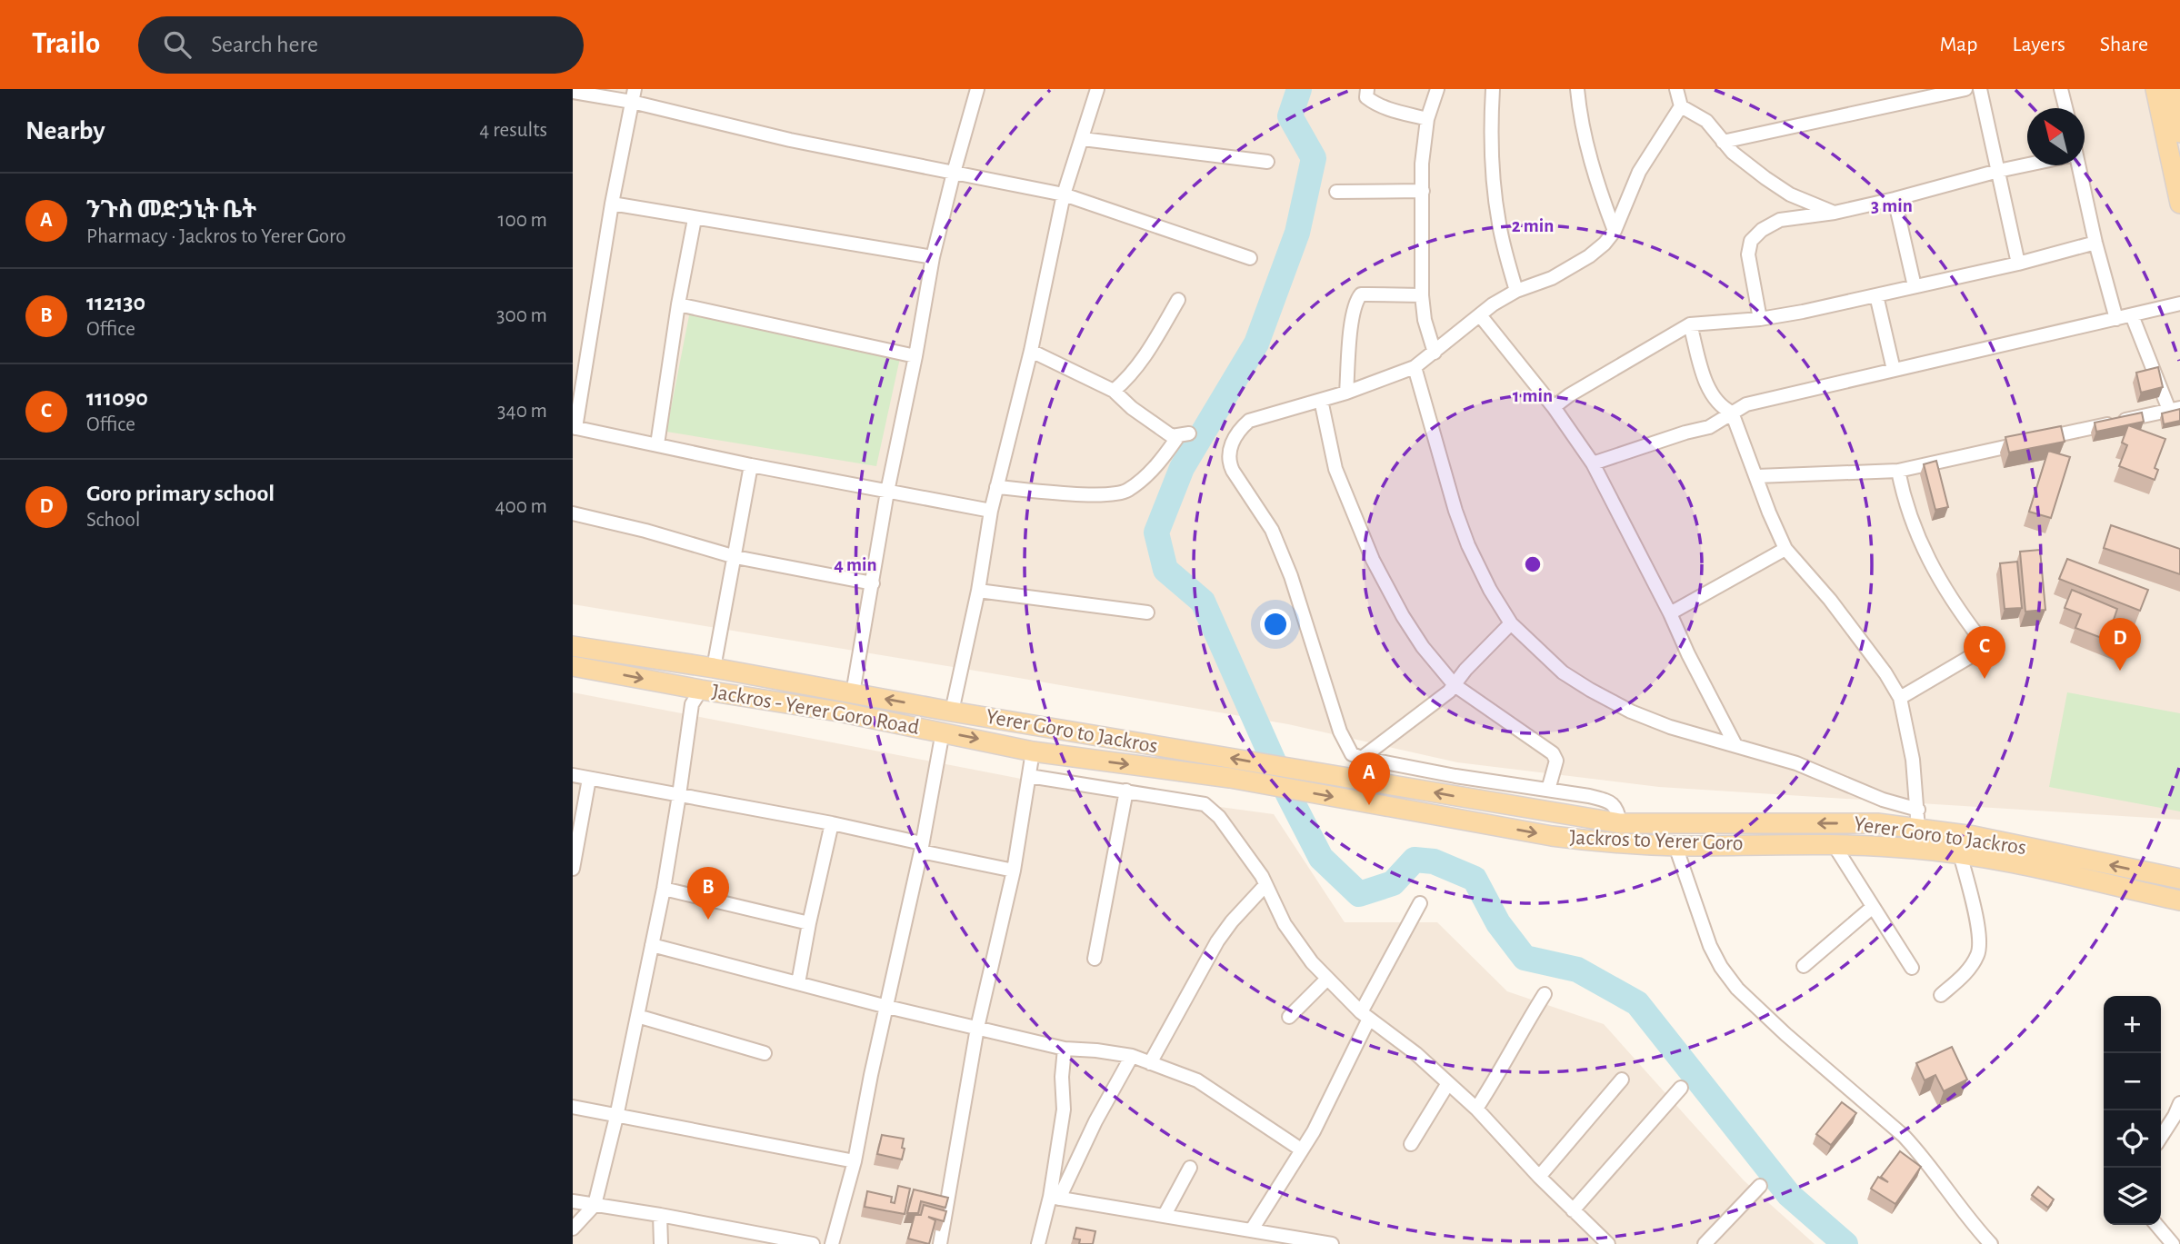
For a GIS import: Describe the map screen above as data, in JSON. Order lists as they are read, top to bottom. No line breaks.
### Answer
{"streets":{"main road":["Jackros - Yerer Goro Road","Yerer Goro to Jackros","Jackros to Yerer Goro"]},"crossings":[["Jackros - Yerer Goro Road","Jackros to Yerer Goro"]],"one_way":["Jackros - Yerer Goro Road","Yerer Goro to Jackros","Jackros to Yerer Goro"],"north":"top left","page":{"header":"Trailo","search":"Search here","nav":["Map","Layers","Share"],"heading":["Nearby","4 results"],"list":[{"mark":"A","name":"ንጉስ መድኃኒት ቤት","note":"Pharmacy · Jackros to Yerer Goro","value":"100 m"},{"mark":"B","name":"112130","note":"Office","value":"300 m"},{"mark":"C","name":"111090","note":"Office","value":"340 m"},{"mark":"D","name":"Goro primary school","note":"School","value":"400 m"}],"pins":["D","C","A","B"],"map_buttons":["+","−"]},"rings":["3 min","2 min","1 min","4 min"]}
